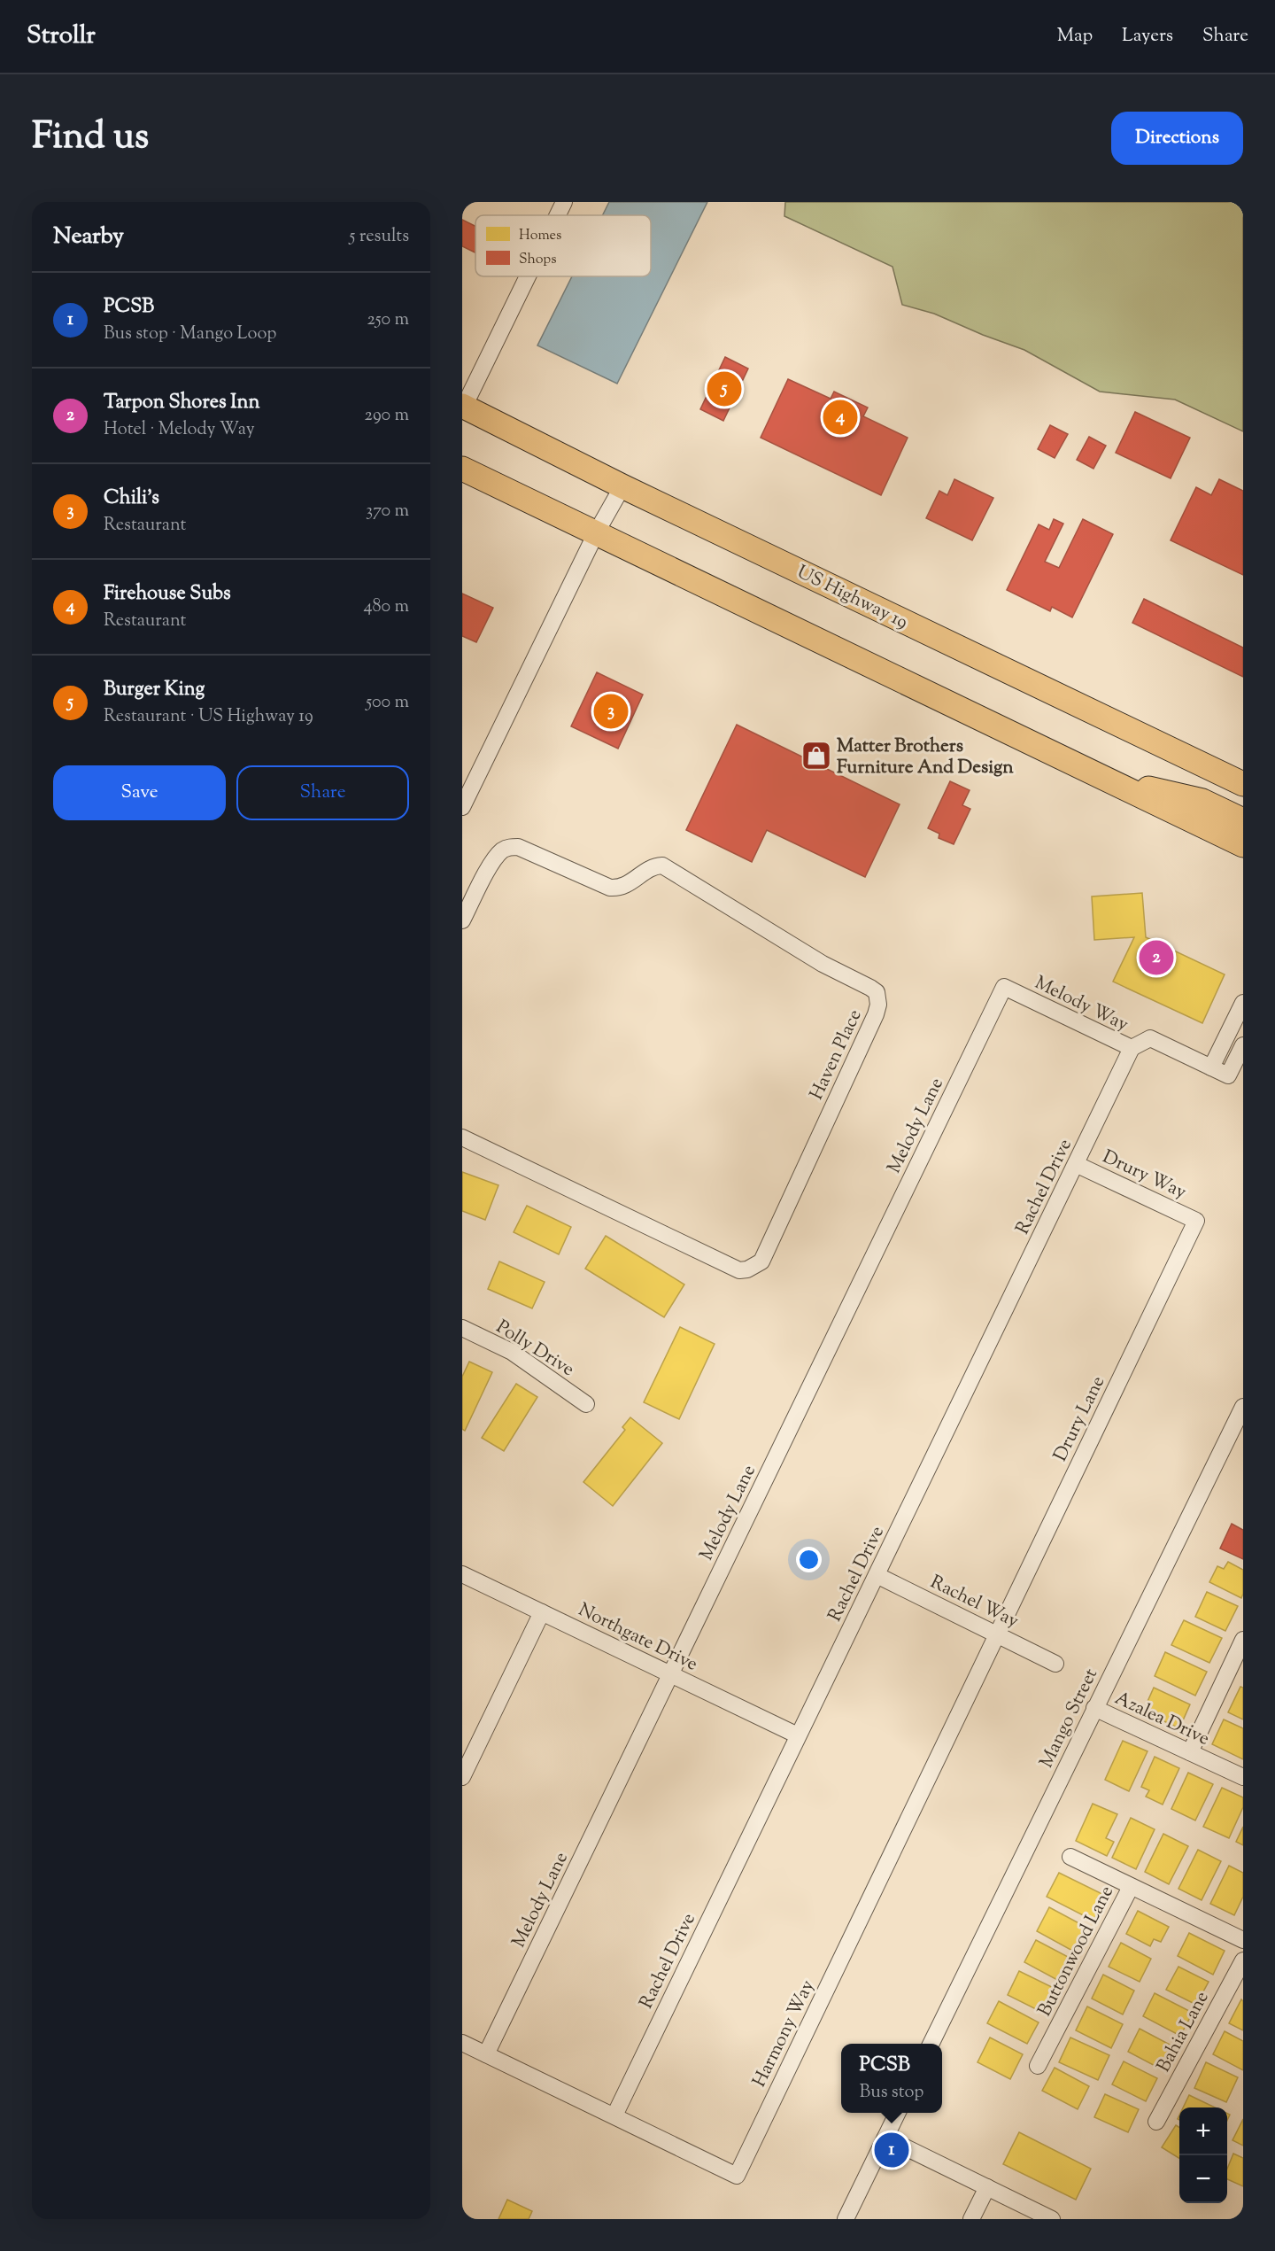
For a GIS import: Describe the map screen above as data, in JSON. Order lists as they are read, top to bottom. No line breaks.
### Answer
{"streets":{"highway":["US Highway 19"],"street":["Melody Way","Haven Place","Melody Lane","Drury Way","Rachel Drive","Polly Drive","Drury Lane","Rachel Way","Northgate Drive","Mango Street","Azalea Drive","Buttonwood Lane","Bahia Lane","Harmony Way"]},"crossings":[["Melody Way","Melody Lane"],["Melody Way","Rachel Drive"],["Melody Lane","Northgate Drive"],["Melody Lane","Harmony Way"],["Drury Way","Rachel Drive"],["Drury Way","Drury Lane"],["Rachel Drive","Rachel Way"],["Rachel Drive","Northgate Drive"],["Rachel Drive","Harmony Way"],["Drury Lane","Rachel Way"],["Drury Lane","Harmony Way"],["Rachel Way","Harmony Way"],["Mango Street","Azalea Drive"]],"places":{"shop":["Matter Brothers Furniture And Design"]},"legend":["Homes","Shops"],"page":{"header":"Strollr","nav":["Map","Layers","Share"],"title":"Find us","buttons":["Directions",["Save","Share"]],"heading":["Nearby","5 results"],"list":[{"mark":"1","name":"PCSB","note":"Bus stop · Mango Loop","value":"250 m"},{"mark":"2","name":"Tarpon Shores Inn","note":"Hotel · Melody Way","value":"290 m"},{"mark":"3","name":"Chili's","note":"Restaurant","value":"370 m"},{"mark":"4","name":"Firehouse Subs","note":"Restaurant","value":"480 m"},{"mark":"5","name":"Burger King","note":"Restaurant · US Highway 19","value":"500 m"}],"pins":["5","4","3","2","1"],"popup":["PCSB","Bus stop"],"map_buttons":["+","−"]}}
